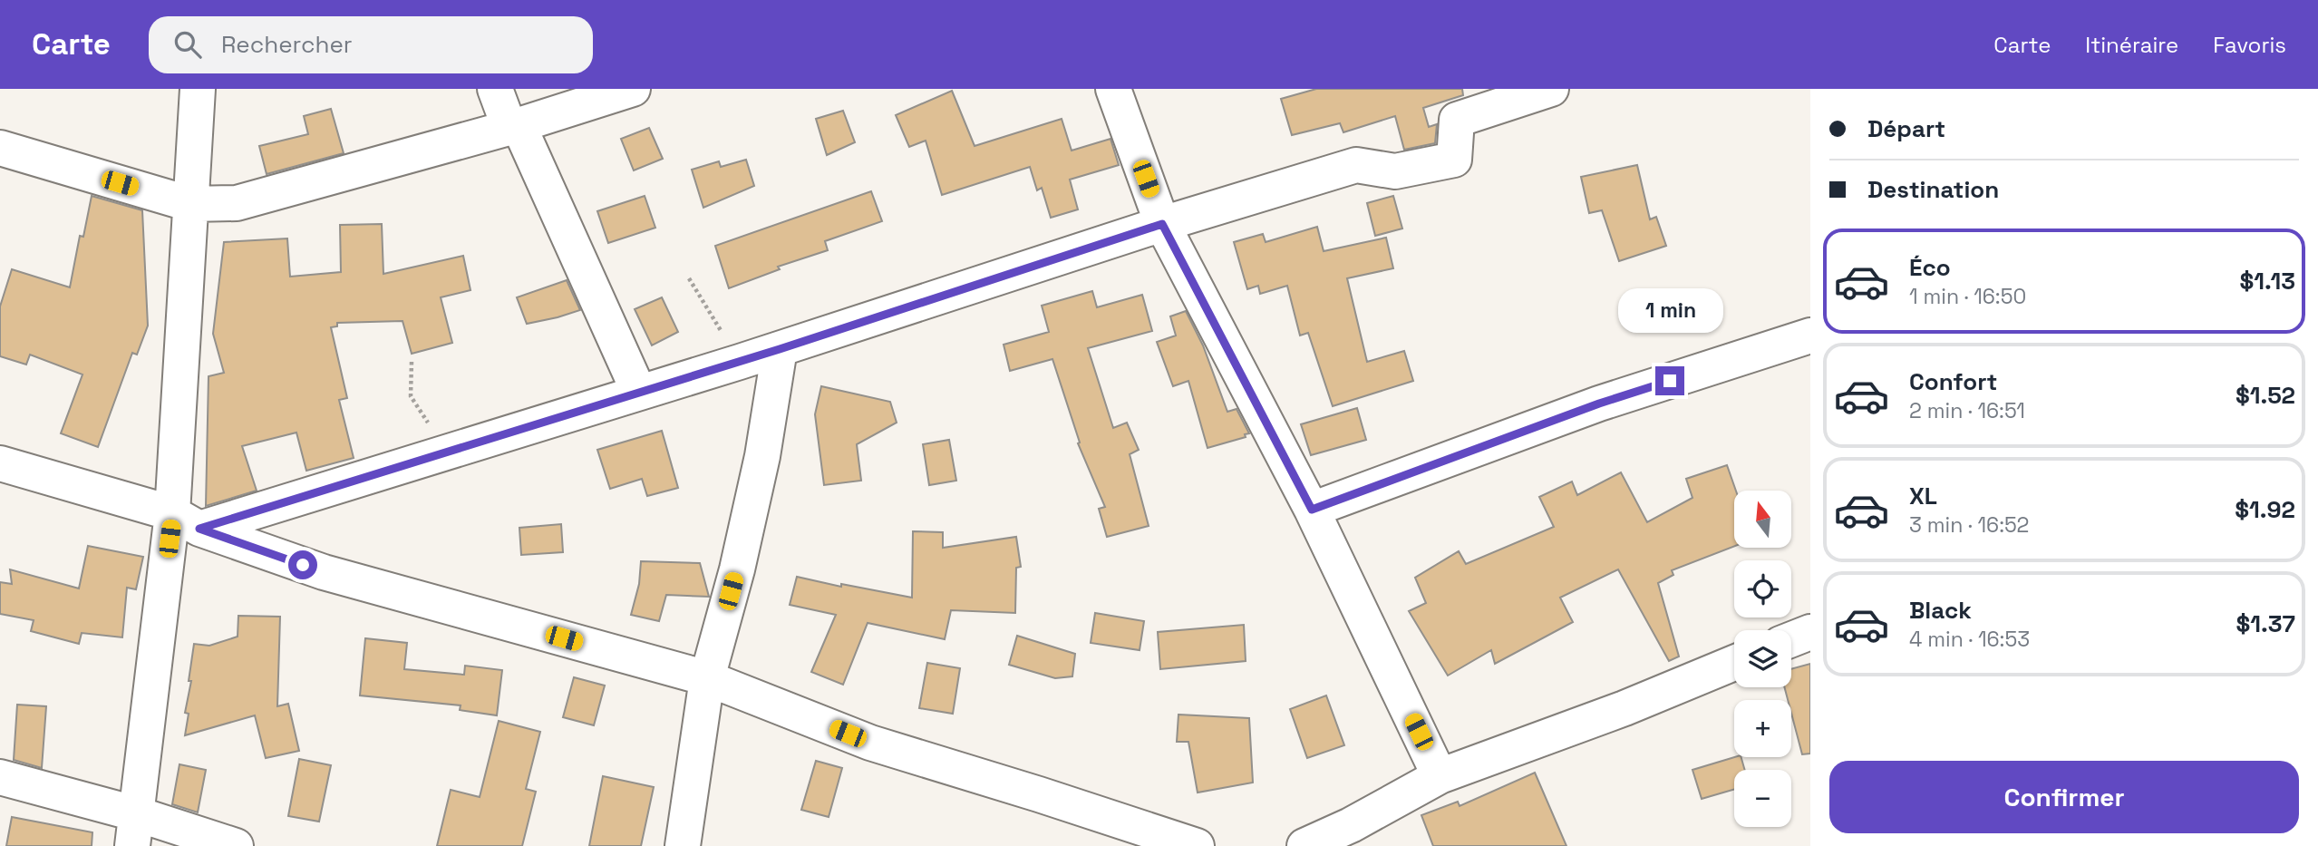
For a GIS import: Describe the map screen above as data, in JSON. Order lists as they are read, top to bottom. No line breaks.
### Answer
{"north":"top","page":{"header":"Carte","search":"Rechercher","nav":["Carte","Itinéraire","Favoris"],"banner":["Départ","Destination"],"list":[{"name":"Éco","note":"1 min · 16:50","value":"$1.13"},{"name":"Confort","note":"2 min · 16:51","value":"$1.52"},{"name":"XL","note":"3 min · 16:52","value":"$1.92"},{"name":"Black","note":"4 min · 16:53","value":"$1.37"}],"bubble":"1 min","map_buttons":["+","−"],"buttons":"Confirmer"}}
